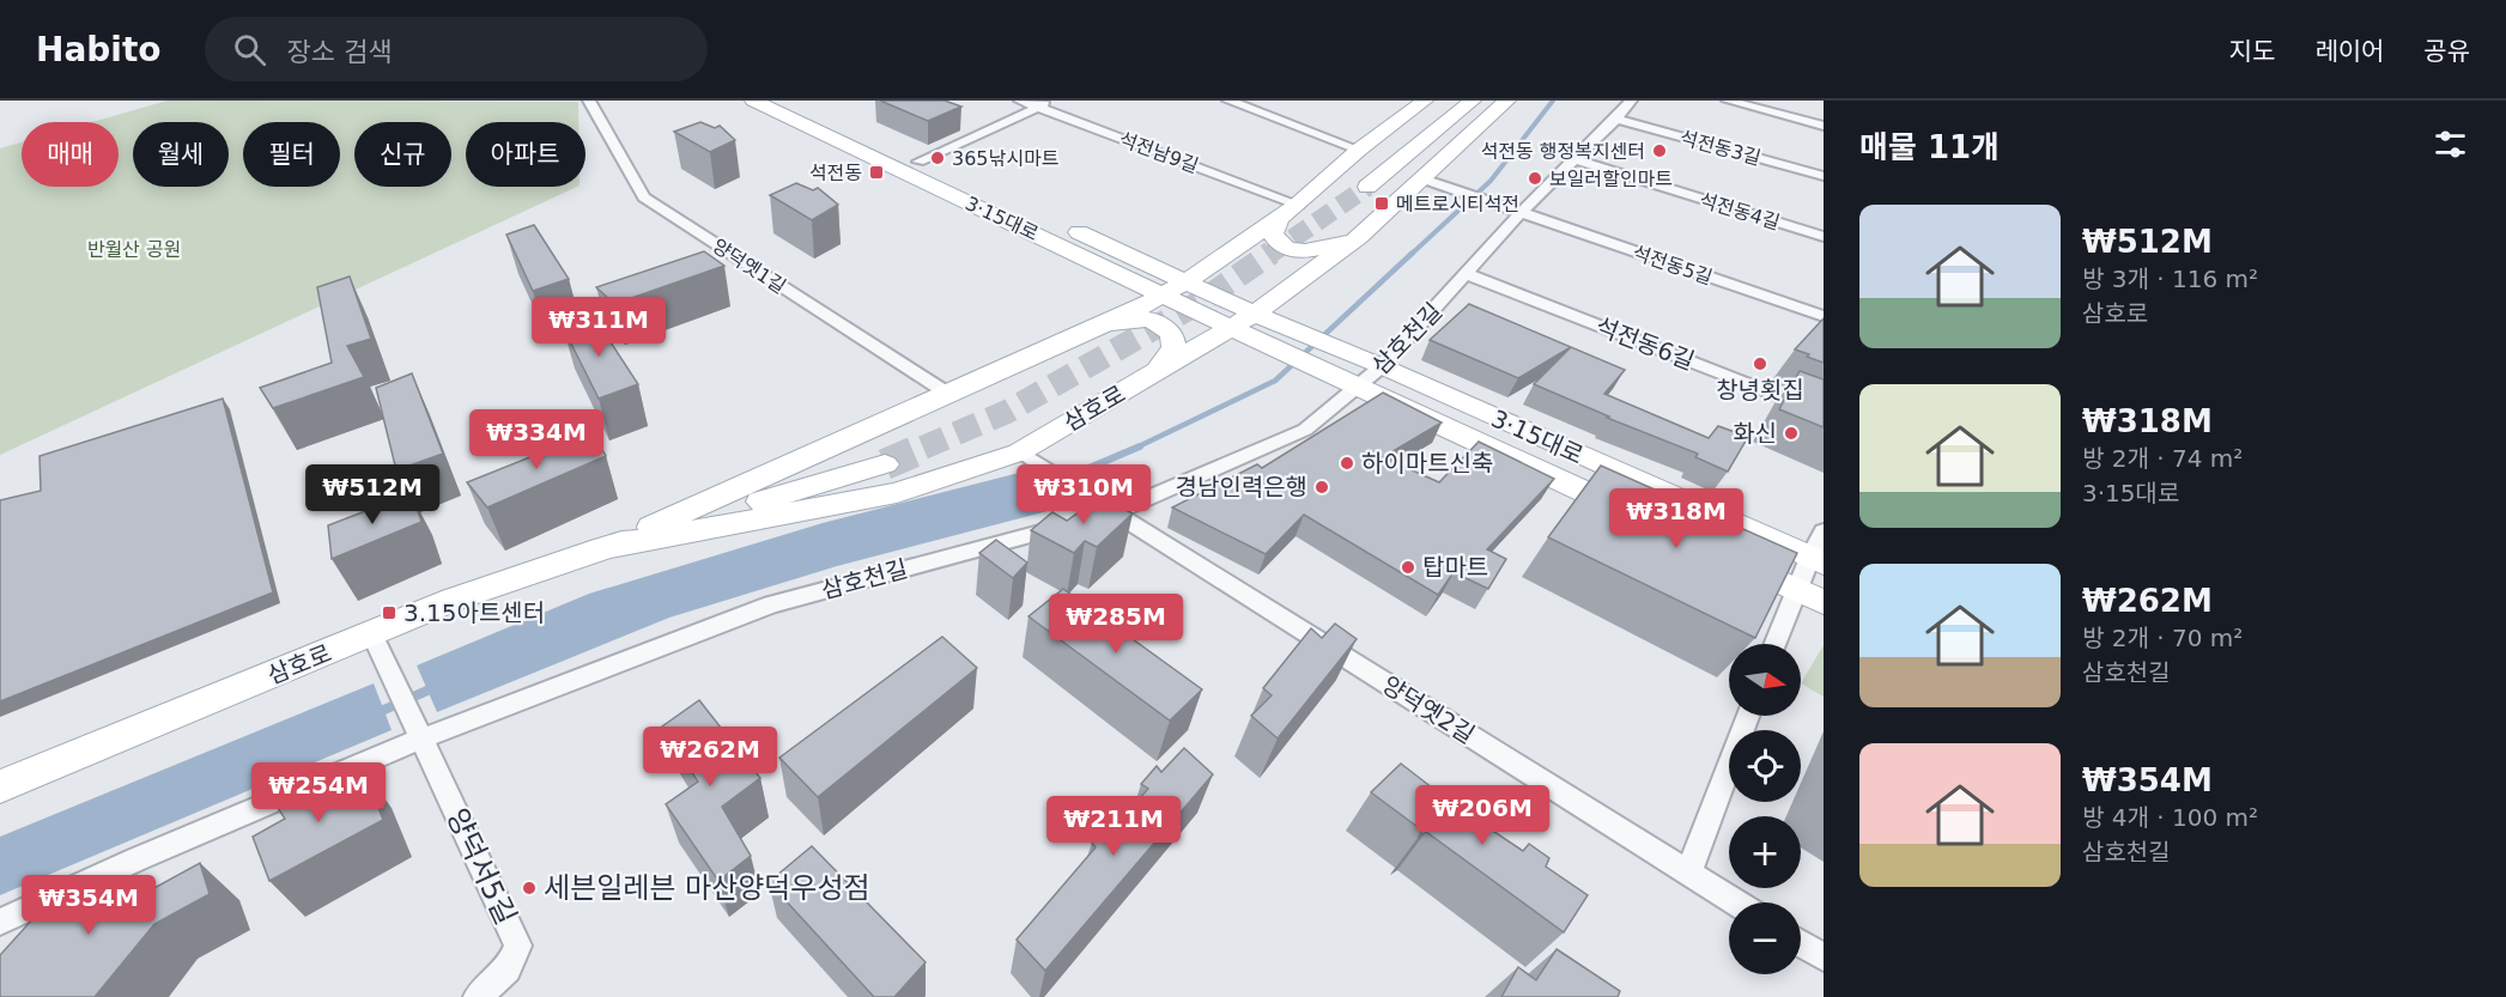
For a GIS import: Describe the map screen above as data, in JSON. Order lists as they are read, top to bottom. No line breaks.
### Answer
{"streets":{"main road":["3·15대로","삼호로"],"street":["석전동3길","석전남9길","석전동4길","석전동5길","양덕옛1길","삼호천길","석전동6길","양덕옛2길","양덕서5길"]},"crossings":[["석전동3길","삼호천길"],["석전남9길","삼호로"],["석전동4길","삼호천길"],["3·15대로","삼호천길"],["3·15대로","삼호로"],["석전동5길","삼호천길"],["석전동5길","삼호로"],["양덕옛1길","삼호로"],["삼호천길","석전동6길"],["삼호천길","양덕옛2길"],["삼호천길","양덕서5길"],["삼호로","양덕옛2길"],["삼호로","양덕서5길"]],"parks":["반월산 공원"],"places":{"other":["석전동 행정복지센터","365낚시마트","보일러할인마트","창녕횟집","화신","하이마트신축","경남인력은행","탑마트","세븐일레븐 마산양덕우성점"],"transit":["석전동","메트로시티석전","3.15아트센터"]},"north":"right","page":{"header":"Habito","search":"장소 검색","nav":["지도","레이어","공유"],"heading":"매물 11개","chip":["매매","월세","필터","신규","아파트"],"list":[{"name":"₩512M","note":"방 3개 · 116 m² · 삼호로"},{"name":"₩318M","note":"방 2개 · 74 m² · 3·15대로"},{"name":"₩262M","note":"방 2개 · 70 m² · 삼호천길"},{"name":"₩354M","note":"방 4개 · 100 m² · 삼호천길"}],"price":["₩311M","₩334M","₩512M","₩310M","₩318M","₩285M","₩262M","₩254M","₩206M","₩211M","₩354M"],"map_buttons":["+","−"]}}
